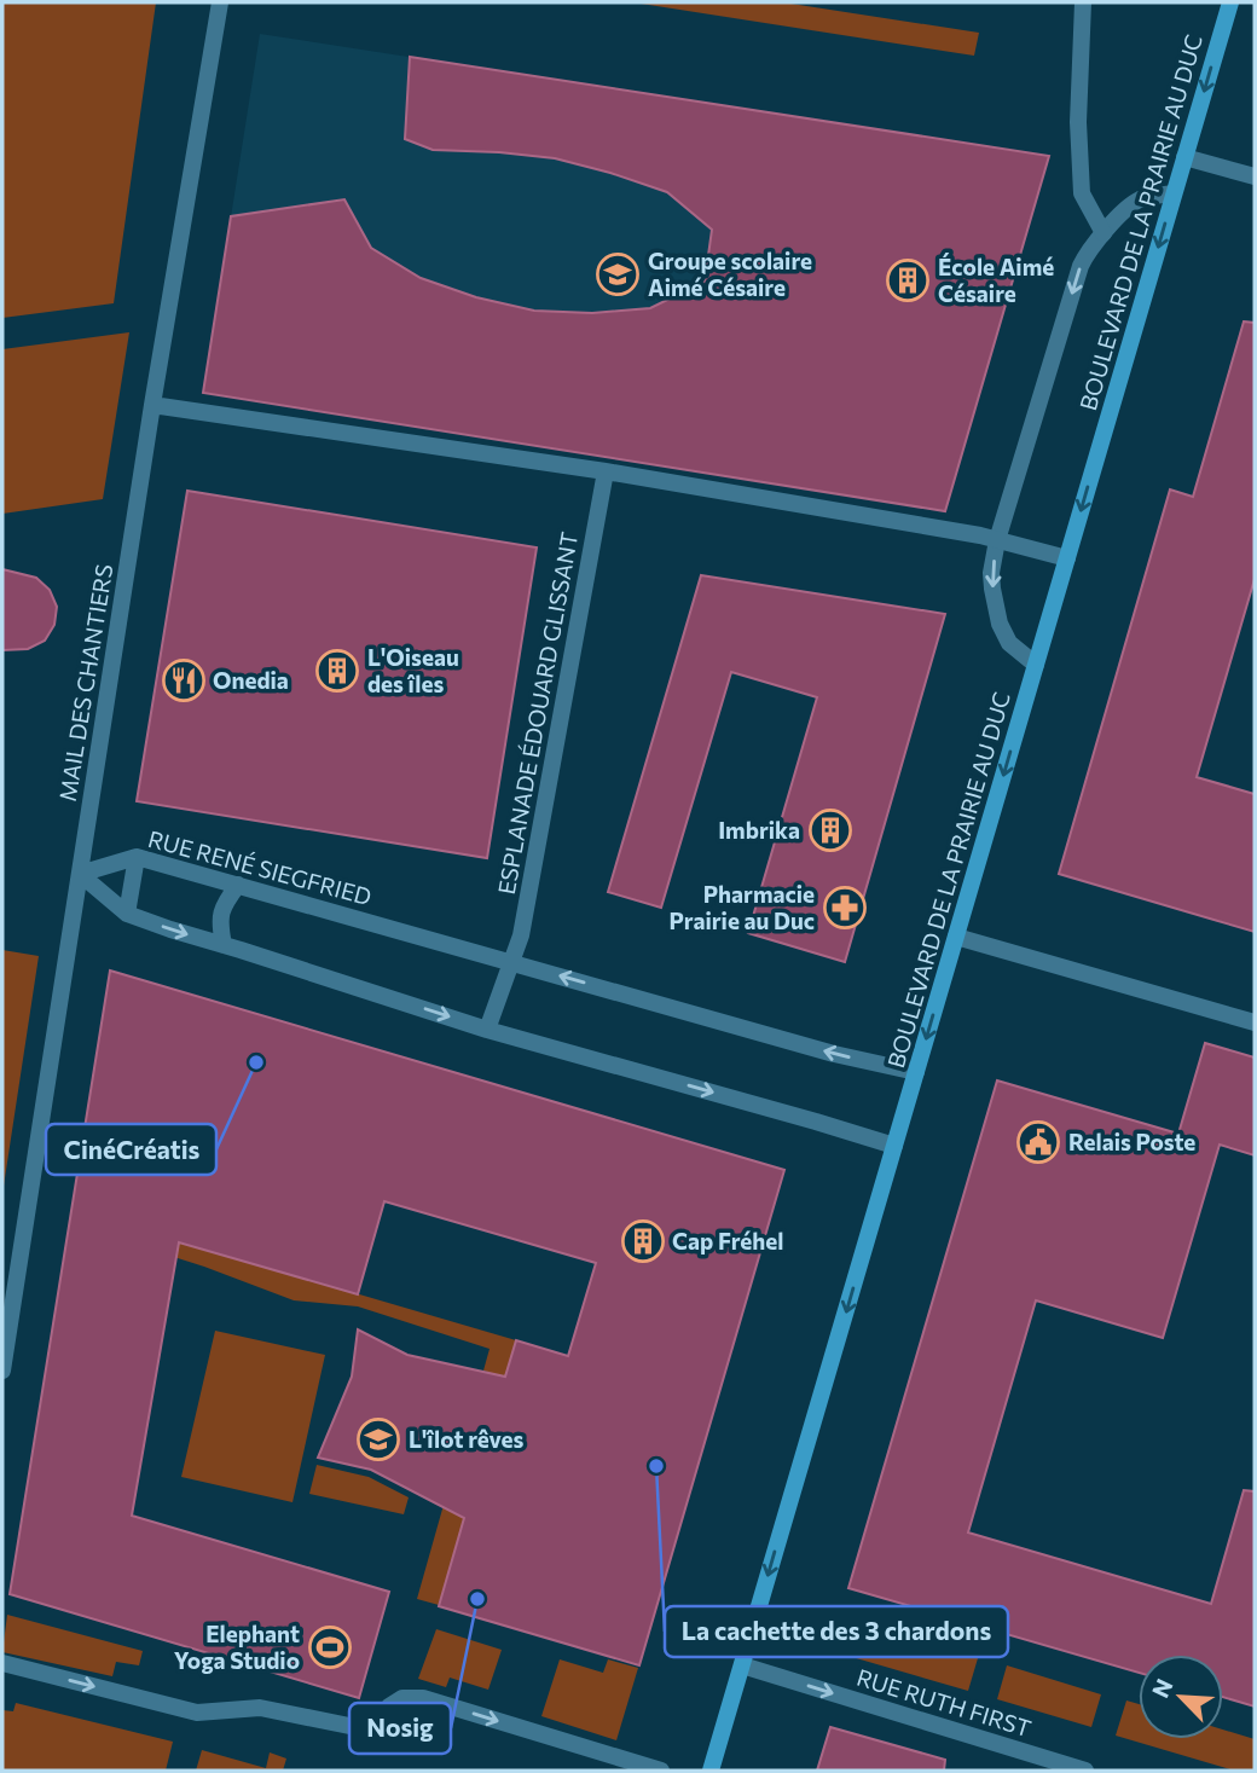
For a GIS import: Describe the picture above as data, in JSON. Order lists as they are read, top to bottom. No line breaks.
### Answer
{"streets":{"main road":["BOULEVARD DE LA PRAIRIE AU DUC"],"street":["MAIL DES CHANTIERS","ESPLANADE ÉDOUARD GLISSANT","RUE RENÉ SIEGFRIED","RUE RUTH FIRST"]},"crossings":[["BOULEVARD DE LA PRAIRIE AU DUC","RUE RENÉ SIEGFRIED"],["BOULEVARD DE LA PRAIRIE AU DUC","RUE RUTH FIRST"],["MAIL DES CHANTIERS","RUE RENÉ SIEGFRIED"],["ESPLANADE ÉDOUARD GLISSANT","RUE RENÉ SIEGFRIED"]],"one_way":["BOULEVARD DE LA PRAIRIE AU DUC","RUE RUTH FIRST"],"places":{"school or university":["Groupe scolaire Aimé Césaire","L'îlot rêves"],"building":["École Aimé Césaire","L'Oiseau des îles","Imbrika","Cap Fréhel"],"restaurant":["Onedia"],"pharmacy":["Pharmacie Prairie au Duc"],"other":["CinéCréatis","La cachette des 3 chardons","Nosig"],"public building":["Relais Poste"],"sports":["Elephant Yoga Studio"]},"north":"top left"}
